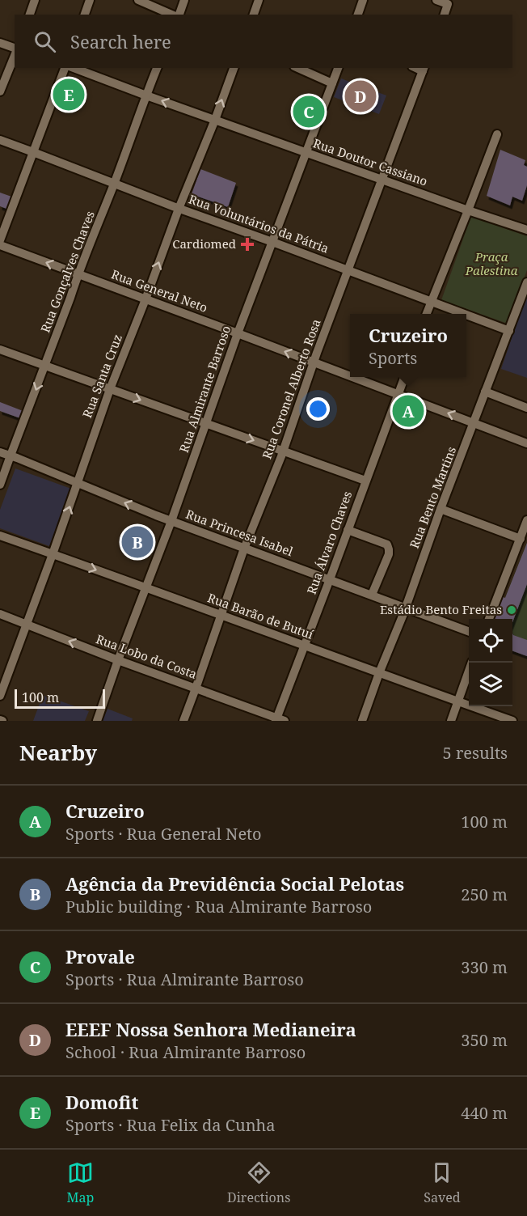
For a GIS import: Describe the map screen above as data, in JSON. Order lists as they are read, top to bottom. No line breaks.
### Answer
{"streets":{"street":["Rua Doutor Cassiano","Rua Voluntários da Pátria","Rua Gonçalves Chaves","Rua General Neto","Rua Santa Cruz","Rua Almirante Barroso","Rua Coronel Alberto Rosa","Rua Bento Martins","Rua Princesa Isabel","Rua Álvaro Chaves","Rua Barão de Butuí","Rua Lobo da Costa"]},"crossings":[["Rua Doutor Cassiano","Rua Gonçalves Chaves"],["Rua Doutor Cassiano","Rua Santa Cruz"],["Rua Doutor Cassiano","Rua Almirante Barroso"],["Rua Doutor Cassiano","Rua Coronel Alberto Rosa"],["Rua Voluntários da Pátria","Rua Gonçalves Chaves"],["Rua Voluntários da Pátria","Rua Santa Cruz"],["Rua Voluntários da Pátria","Rua Almirante Barroso"],["Rua Voluntários da Pátria","Rua Coronel Alberto Rosa"],["Rua Voluntários da Pátria","Rua Bento Martins"],["Rua Gonçalves Chaves","Rua General Neto"],["Rua Gonçalves Chaves","Rua Princesa Isabel"],["Rua General Neto","Rua Santa Cruz"],["Rua General Neto","Rua Almirante Barroso"],["Rua General Neto","Rua Coronel Alberto Rosa"],["Rua General Neto","Rua Bento Martins"],["Rua General Neto","Rua Álvaro Chaves"],["Rua Santa Cruz","Rua Princesa Isabel"],["Rua Santa Cruz","Rua Barão de Butuí"],["Rua Santa Cruz","Rua Lobo da Costa"],["Rua Almirante Barroso","Rua Princesa Isabel"],["Rua Almirante Barroso","Rua Barão de Butuí"],["Rua Almirante Barroso","Rua Lobo da Costa"],["Rua Coronel Alberto Rosa","Rua Princesa Isabel"],["Rua Coronel Alberto Rosa","Rua Barão de Butuí"],["Rua Coronel Alberto Rosa","Rua Lobo da Costa"],["Rua Bento Martins","Rua Princesa Isabel"],["Rua Bento Martins","Rua Barão de Butuí"],["Rua Princesa Isabel","Rua Álvaro Chaves"],["Rua Álvaro Chaves","Rua Barão de Butuí"],["Rua Álvaro Chaves","Rua Lobo da Costa"]],"one_way":["Rua General Neto"],"parks":["Praça Palestina"],"places":{"health":["Cardiomed"],"other":["Estádio Bento Freitas"]},"scale_bar":"100 m","page":{"search":"Search here","pins":["E","D","C","A","B"],"popup":["Cruzeiro","Sports"],"scale":"100 m","heading":["Nearby","5 results"],"list":[{"mark":"A","name":"Cruzeiro","note":"Sports · Rua General Neto","value":"100 m"},{"mark":"B","name":"Agência da Previdência Social Pelotas","note":"Public building · Rua Almirante Barroso","value":"250 m"},{"mark":"C","name":"Provale","note":"Sports · Rua Almirante Barroso","value":"330 m"},{"mark":"D","name":"EEEF Nossa Senhora Medianeira","note":"School · Rua Almirante Barroso","value":"350 m"},{"mark":"E","name":"Domofit","note":"Sports · Rua Felix da Cunha","value":"440 m"}],"nav":["Map","Directions","Saved"]}}
